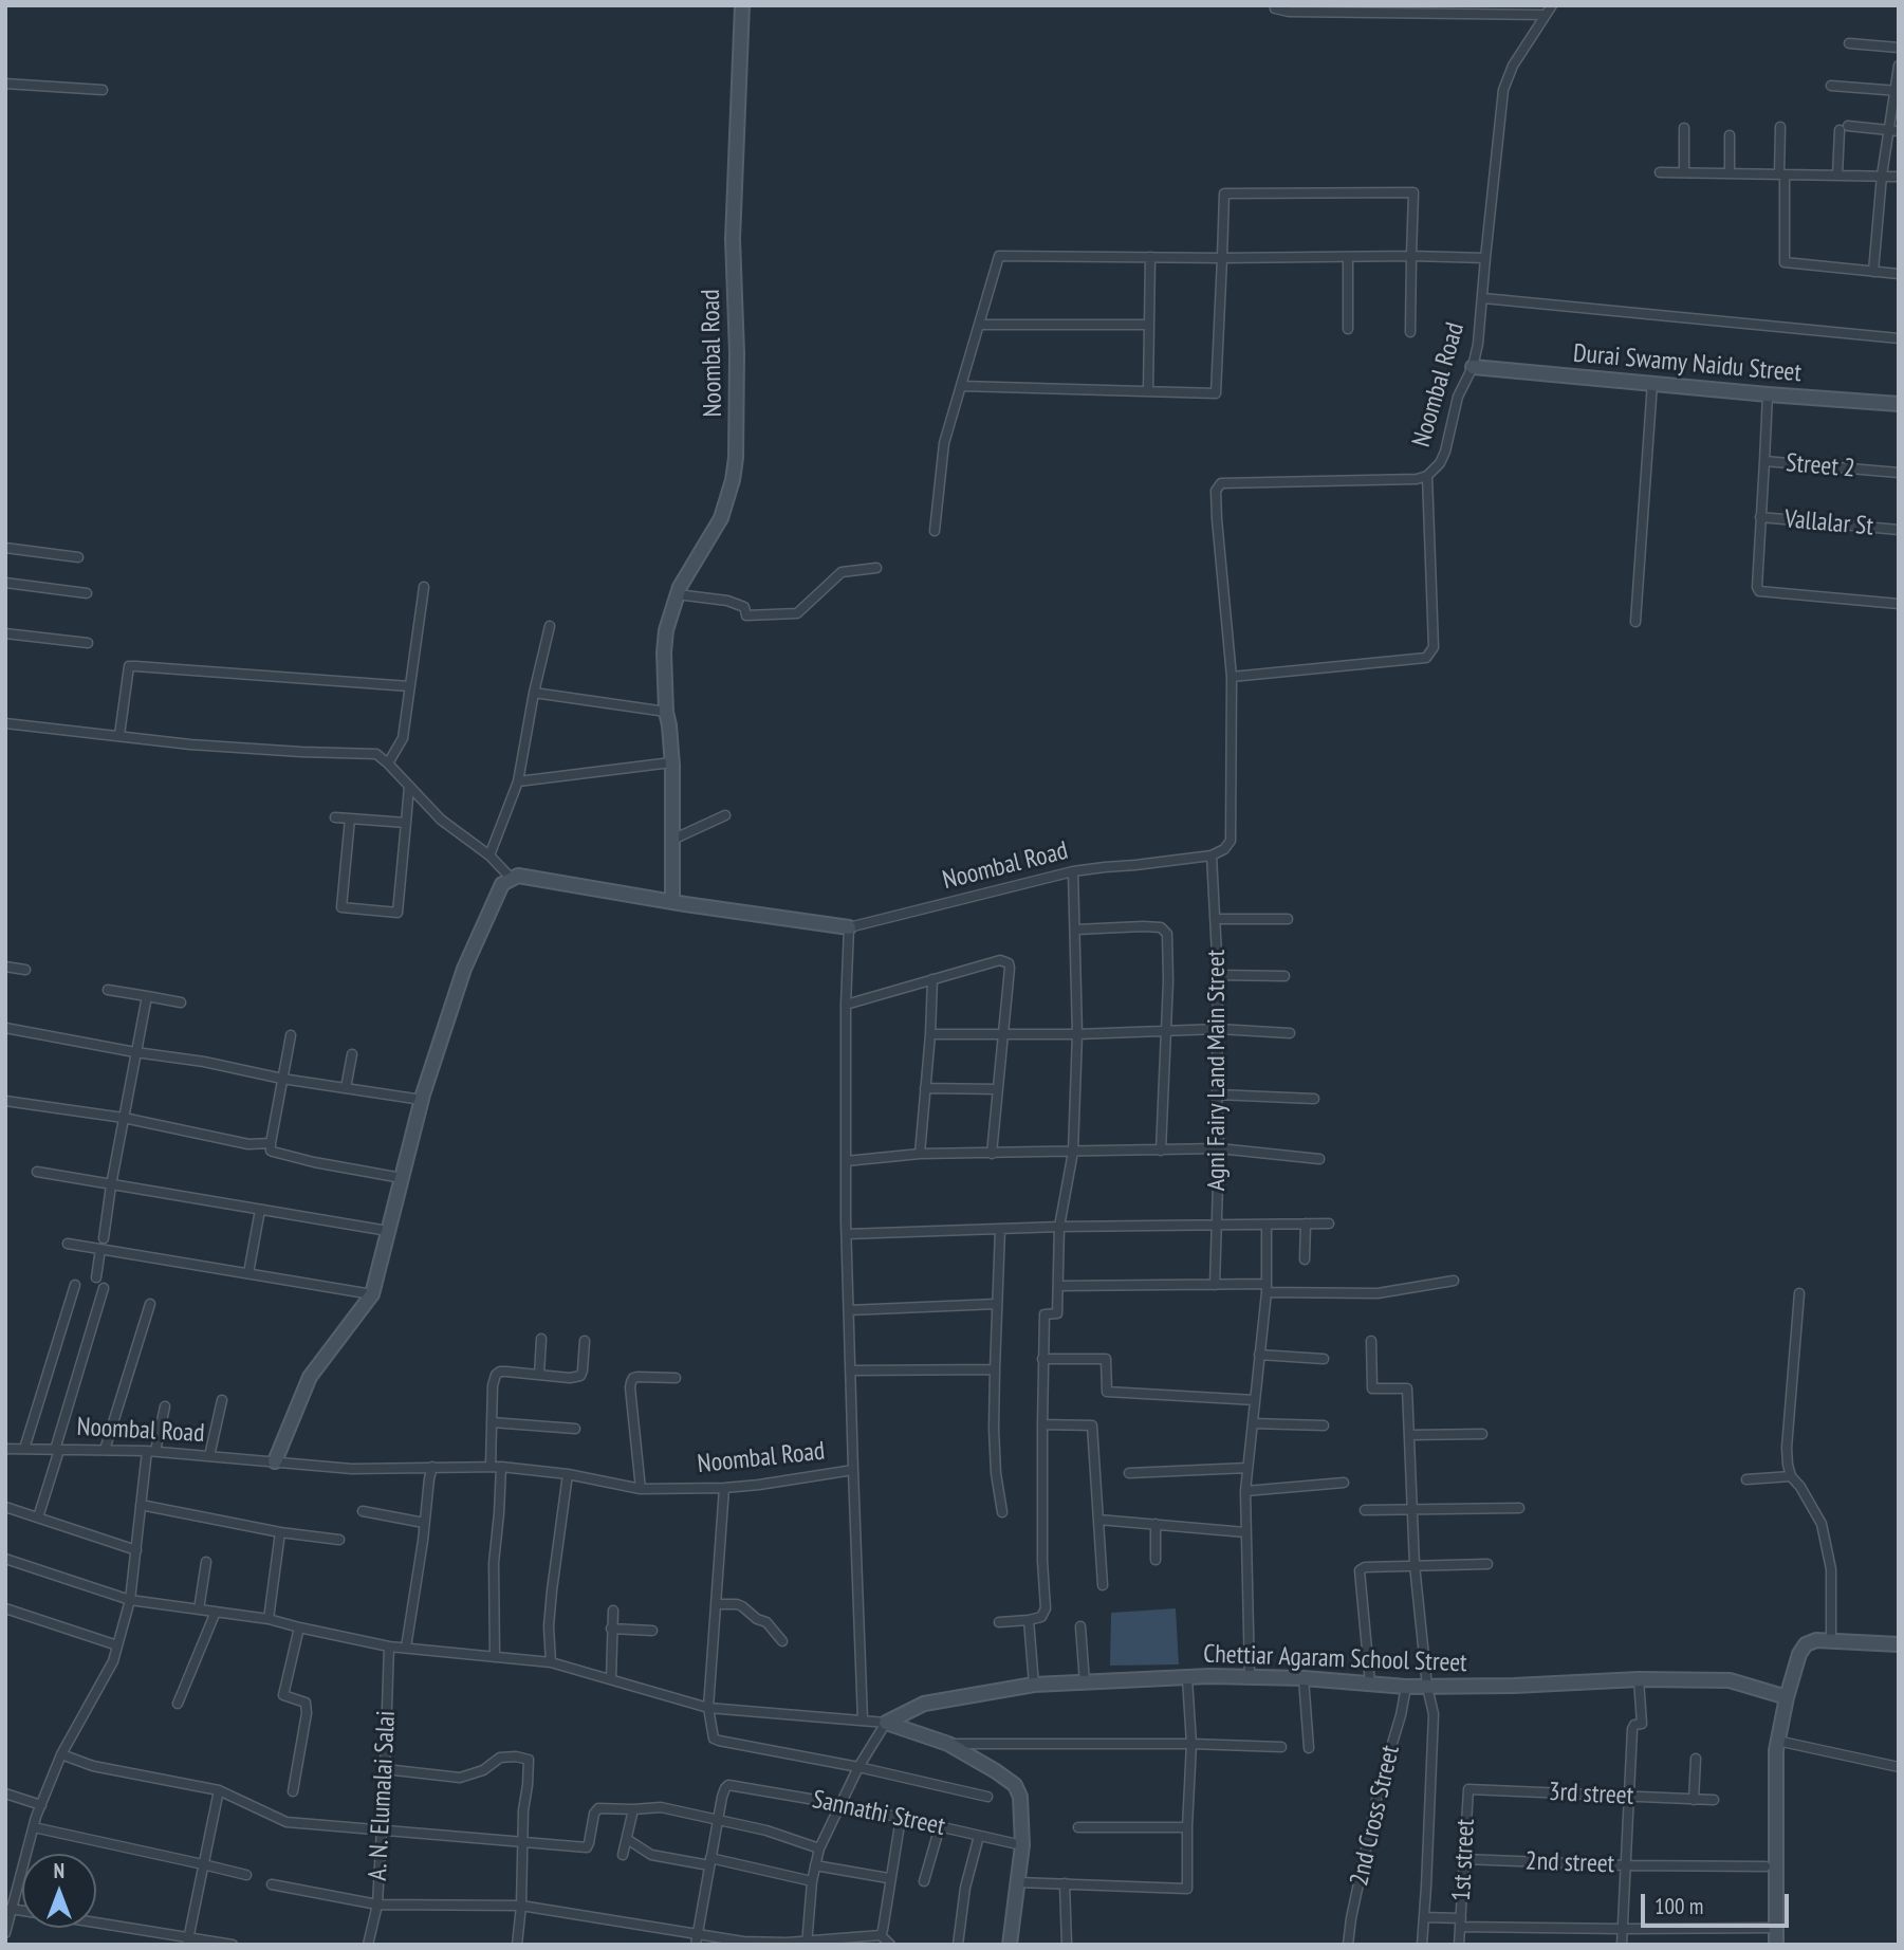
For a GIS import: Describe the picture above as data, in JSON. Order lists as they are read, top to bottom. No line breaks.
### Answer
{"streets":{"street":["Noombal Road","Durai Swamy Naidu Street","Street 2","Vallalar St","Agni Fairy Land Main Street","Chettiar Agaram School Street","3rd street","A. N. Elumalai Salai","Sannathi Street","2nd Cross Street","1st street","2nd street"]},"crossings":[["Noombal Road","Durai Swamy Naidu Street"],["Noombal Road","Agni Fairy Land Main Street"],["Durai Swamy Naidu Street","Street 2"],["Chettiar Agaram School Street","2nd Cross Street"],["3rd street","1st street"],["1st street","2nd street"]],"scale_bar":"100 m","north":"top"}
